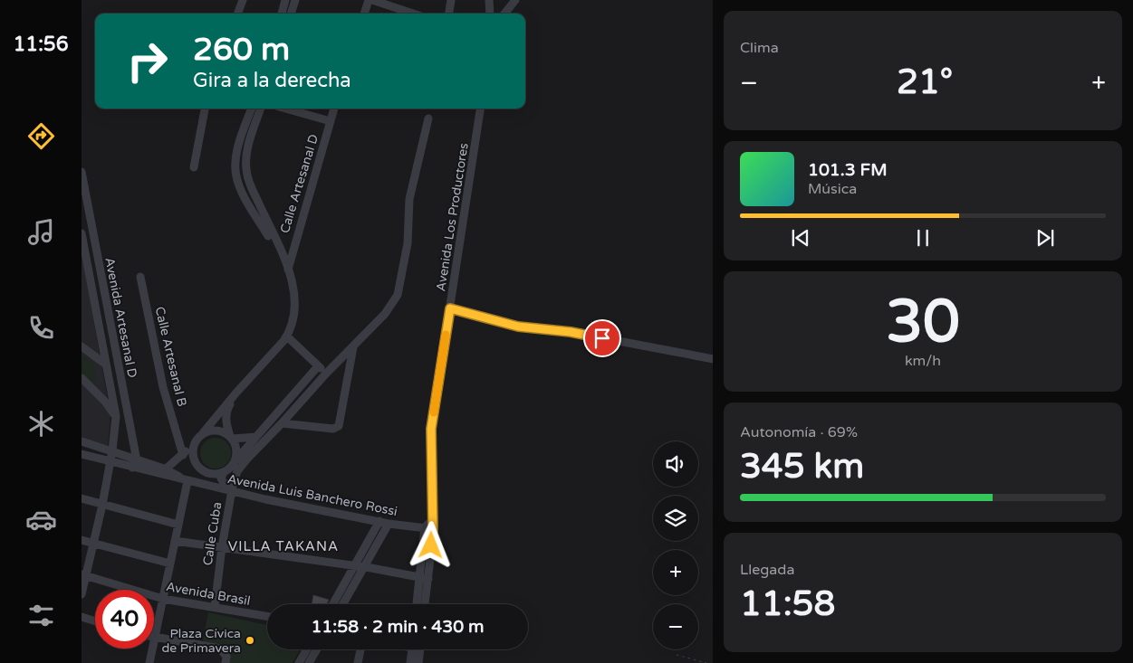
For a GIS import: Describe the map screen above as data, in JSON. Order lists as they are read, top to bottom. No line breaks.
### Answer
{"streets":{"street":["Calle Artesanal D","Avenida Los Productores","Avenida Artesanal D","Calle Artesanal B","Avenida Luis Banchero Rossi","Calle Cuba","Avenida Brasil"]},"crossings":[["Avenida Los Productores","Avenida Luis Banchero Rossi"],["Avenida Artesanal D","Avenida Luis Banchero Rossi"],["Avenida Artesanal D","Avenida Brasil"],["Avenida Luis Banchero Rossi","Calle Cuba"],["Calle Cuba","Avenida Brasil"]],"districts":["VILLA TAKANA"],"places":["Plaza Cívica de Primavera"],"page":{"tabs":"11:56","tile":["Clima",["30","km/h"],["Autonomía · 69%","345 km"],["Llegada","11:58"]],"turn":["260 m","Gira a la derecha"],"heat":["−","21°","+"],"song":["101.3 FM","Música"],"map_buttons":["+","−"],"limit":"40","trip":"11:58 · 2 min · 430 m"}}
